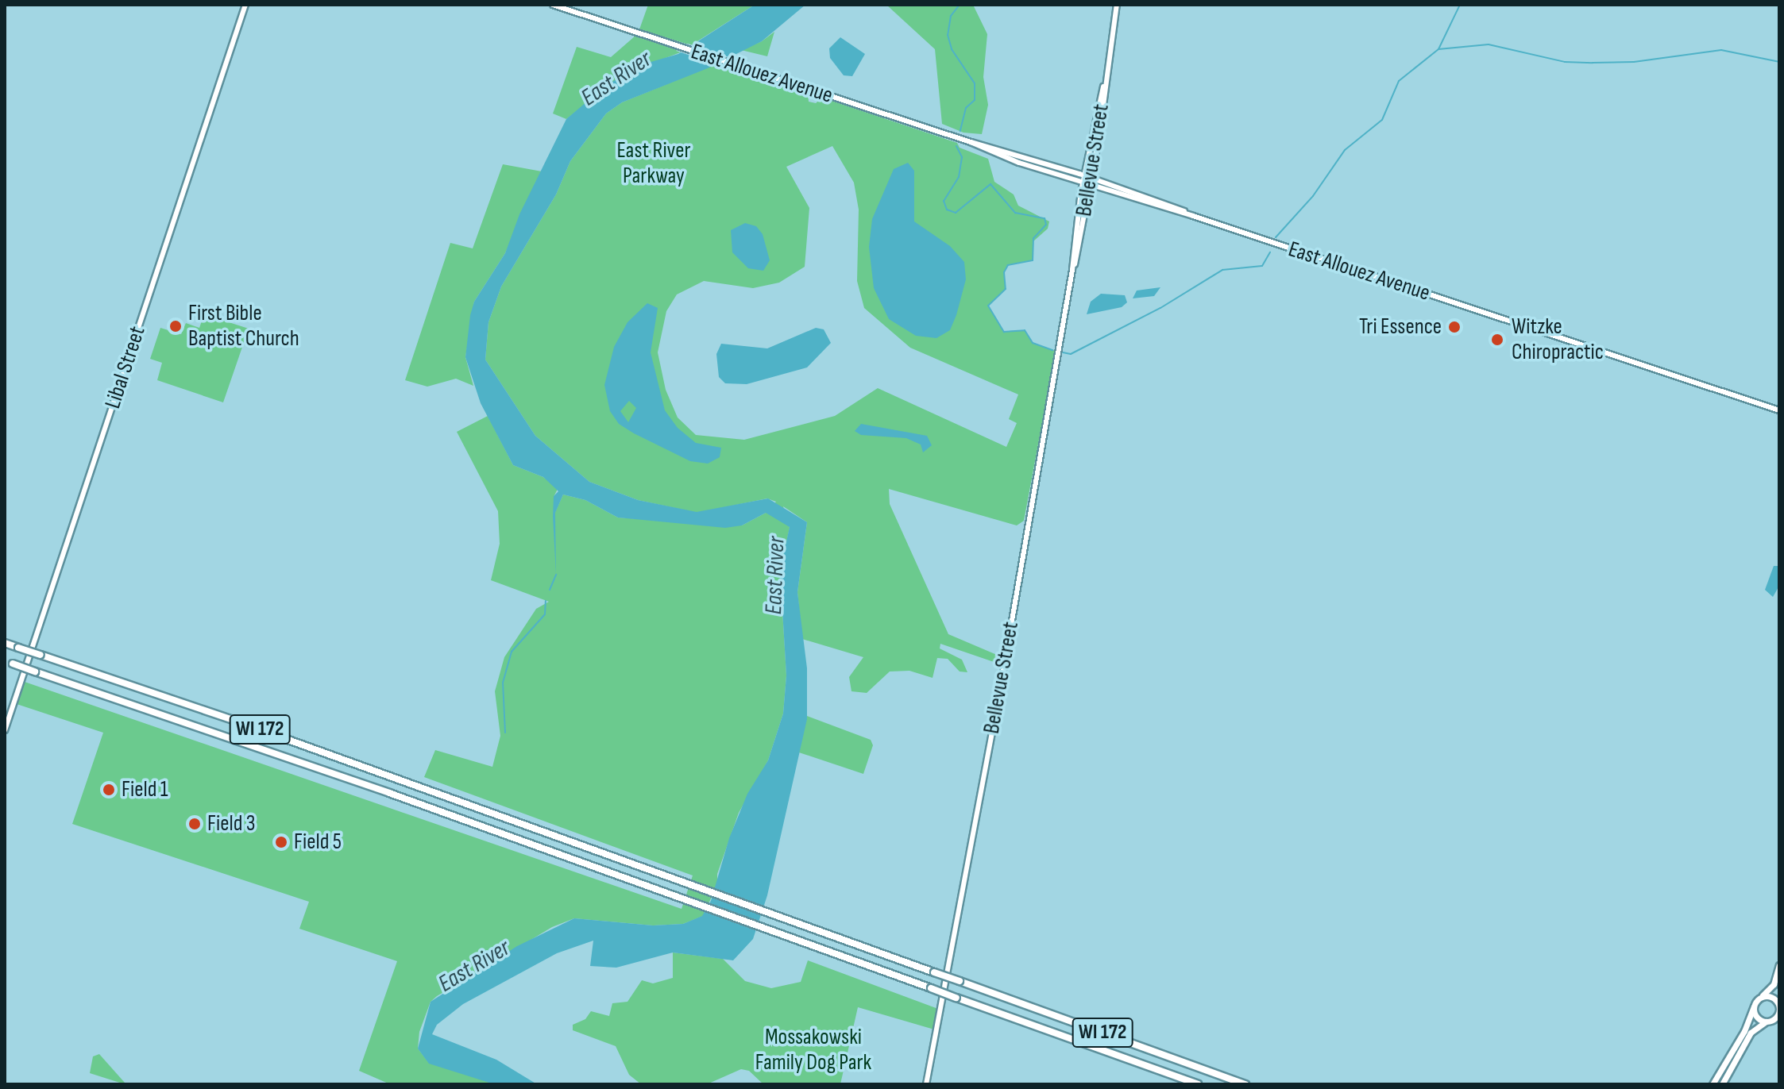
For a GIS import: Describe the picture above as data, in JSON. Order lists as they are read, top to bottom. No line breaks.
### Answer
{"streets":{"highway":["WI 172"],"street":["East Allouez Avenue","Bellevue Street","Libal Street"]},"crossings":[["East Allouez Avenue","Bellevue Street"]],"water":["East River"],"parks":["East River Parkway","Mossakowski Family Dog Park"],"places":["First Bible Baptist Church","Tri Essence","Witzke Chiropractic","Field 1","Field 3","Field 5"]}
